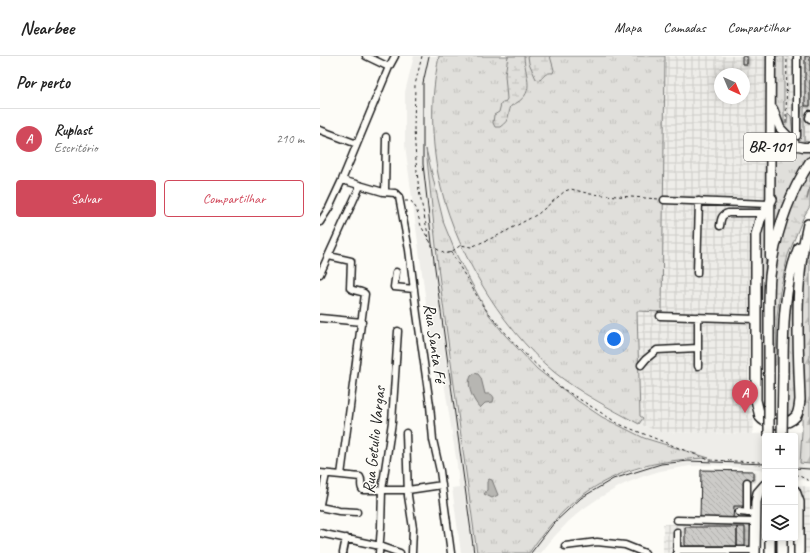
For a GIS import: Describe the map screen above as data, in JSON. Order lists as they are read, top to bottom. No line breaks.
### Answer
{"streets":{"highway":["BR-101"],"street":["Rua Santa Fé","Rua Getulio Vargas"]},"north":"bottom right","page":{"header":"Nearbee","nav":["Mapa","Camadas","Compartilhar"],"heading":"Por perto","list":[{"mark":"A","name":"Ruplast","note":"Escritório","value":"210 m"}],"buttons":["Salvar","Compartilhar"],"pins":"A","map_buttons":["+","−"]}}
